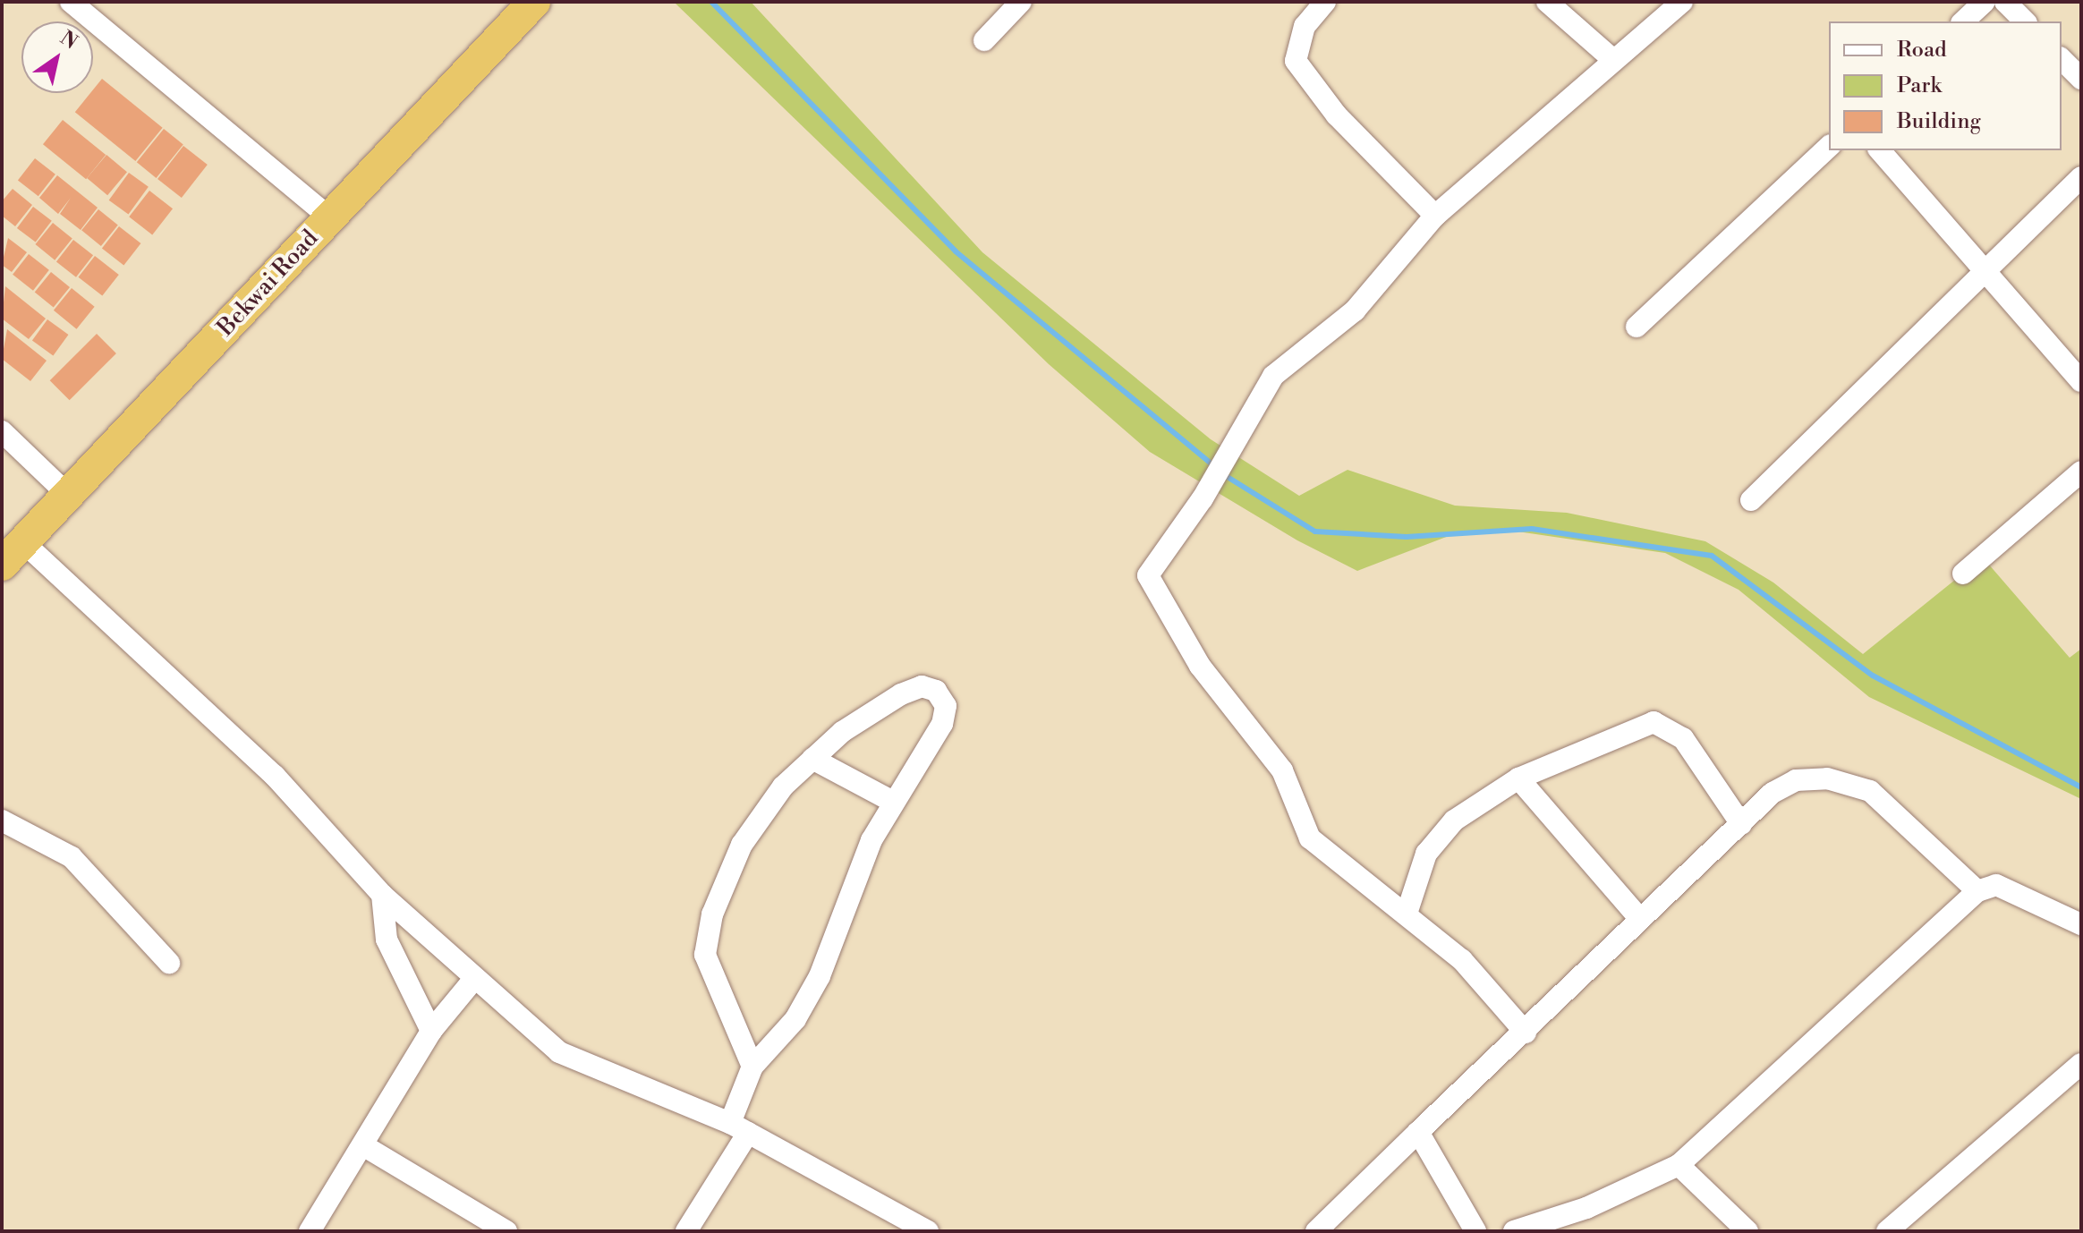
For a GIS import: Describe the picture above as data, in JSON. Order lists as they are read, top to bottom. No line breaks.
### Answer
{"streets":{"highway":["Bekwai Road"]},"legend":["Road","Park","Building"],"north":"top right"}
